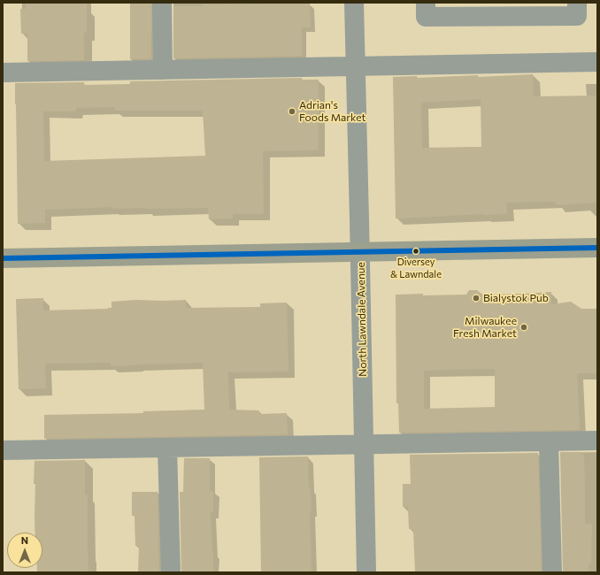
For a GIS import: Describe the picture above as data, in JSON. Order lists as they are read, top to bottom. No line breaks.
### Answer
{"streets":{"street":["North Lawndale Avenue"]},"places":["Adrian's Foods Market","Diversey & Lawndale","Bialystok Pub","Milwaukee Fresh Market"],"north":"top"}
